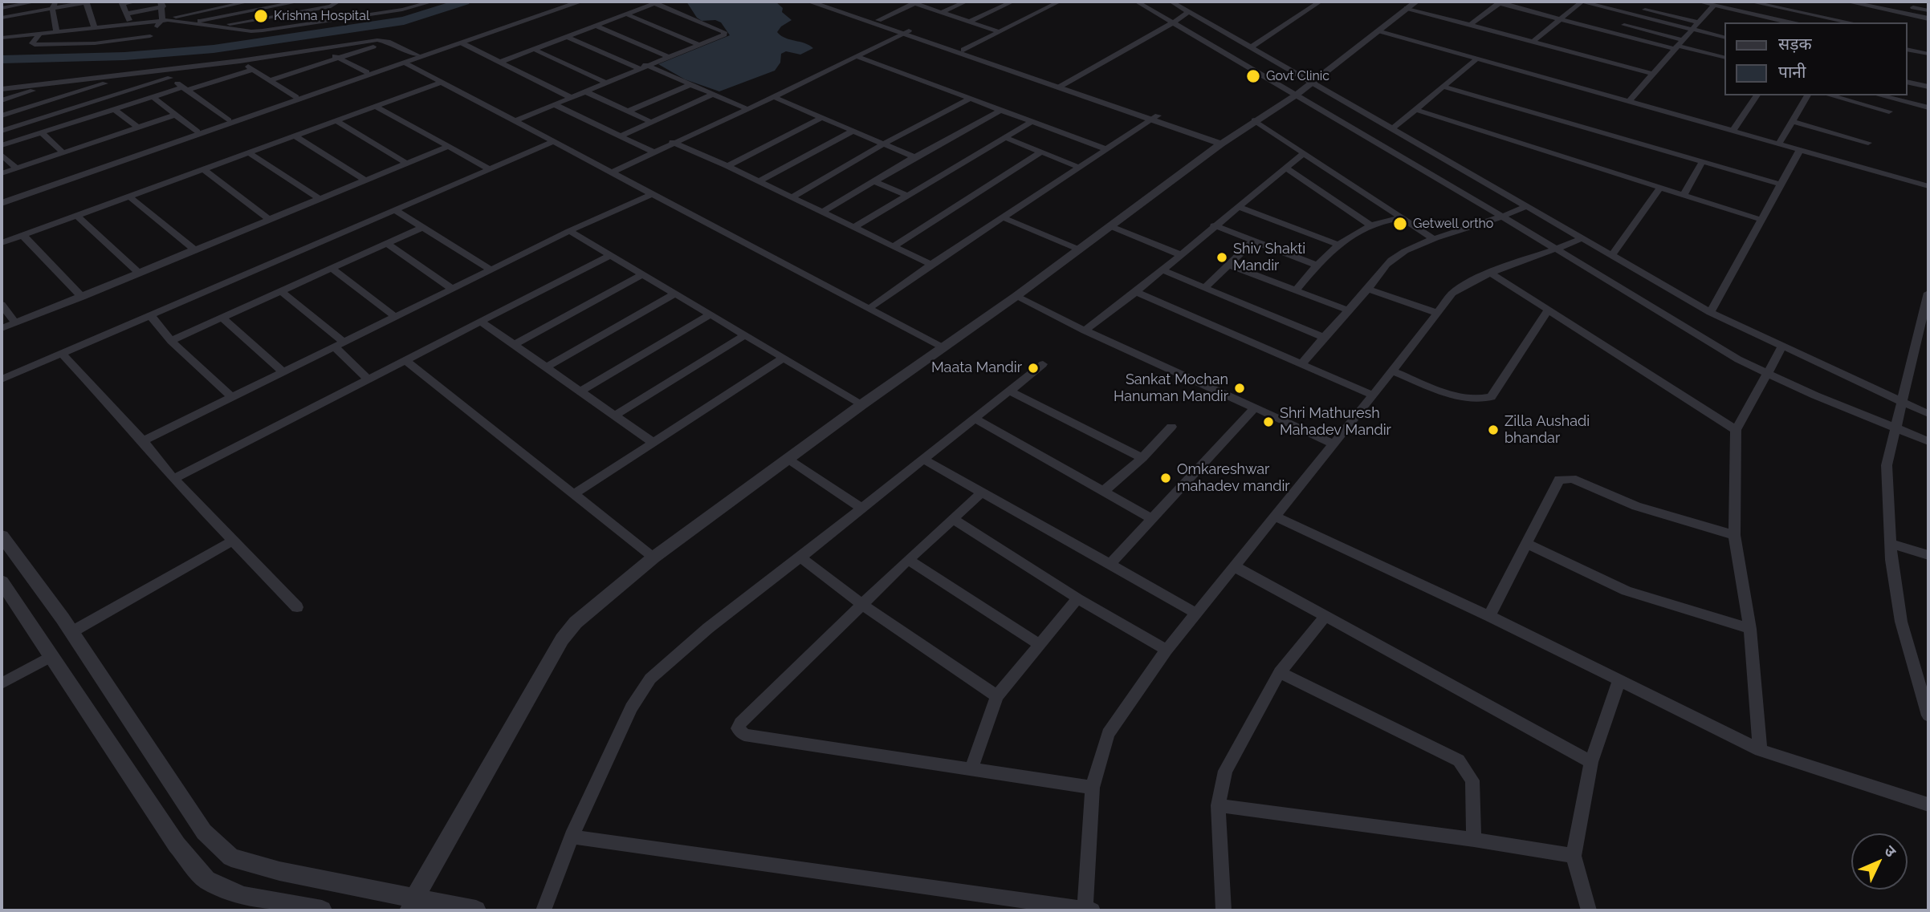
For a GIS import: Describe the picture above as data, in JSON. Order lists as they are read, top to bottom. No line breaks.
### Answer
{"places":["Krishna Hospital","Govt Clinic","Getwell ortho","Shiv Shakti Mandir","Maata Mandir","Sankat Mochan Hanuman Mandir","Shri Mathuresh Mahadev Mandir","Zilla Aushadi bhandar","Omkareshwar mahadev mandir"],"legend":["सड़क","पानी"],"north":"top right"}
